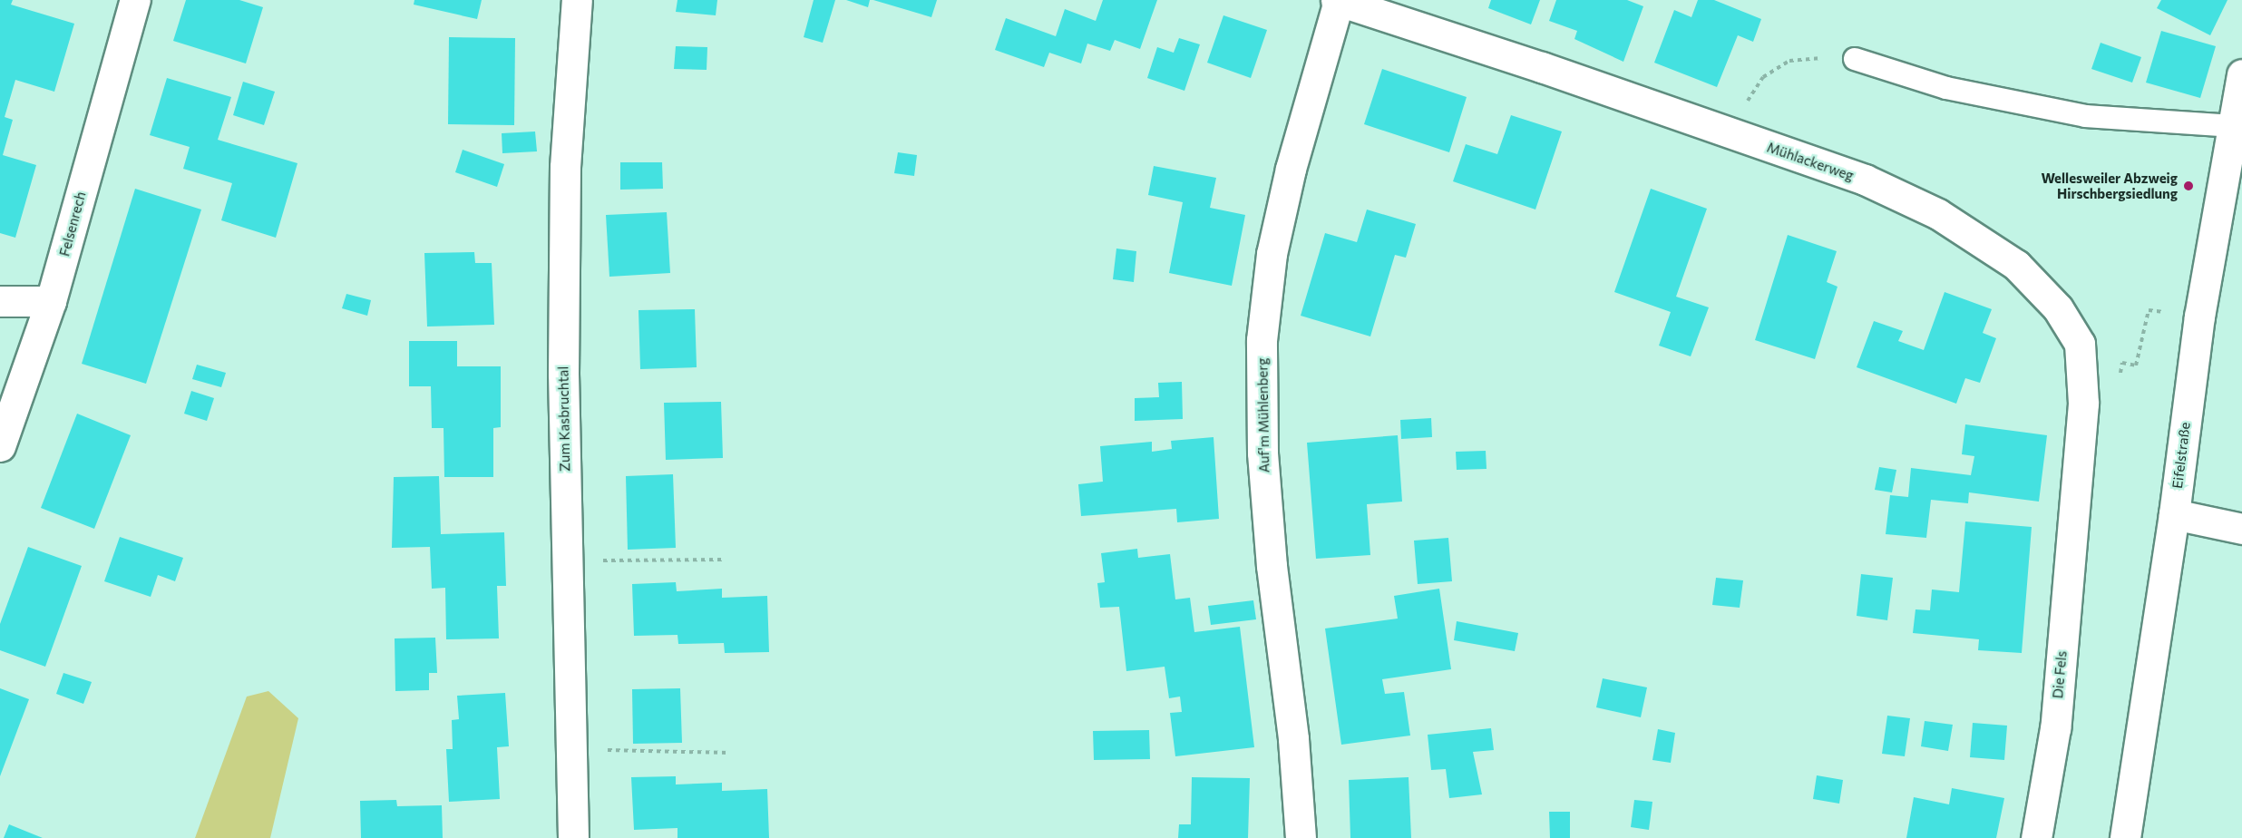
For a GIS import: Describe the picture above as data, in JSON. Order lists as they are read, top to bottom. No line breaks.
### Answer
{"streets":{"street":["Mühlackerweg","Felsenrech","Auf'm Mühlenberg","Zum Kasbruchtal","Eifelstraße","Die Fels"]},"crossings":[["Mühlackerweg","Auf'm Mühlenberg"],["Mühlackerweg","Die Fels"]],"places":["Wellesweiler Abzweig Hirschbergsiedlung"]}
